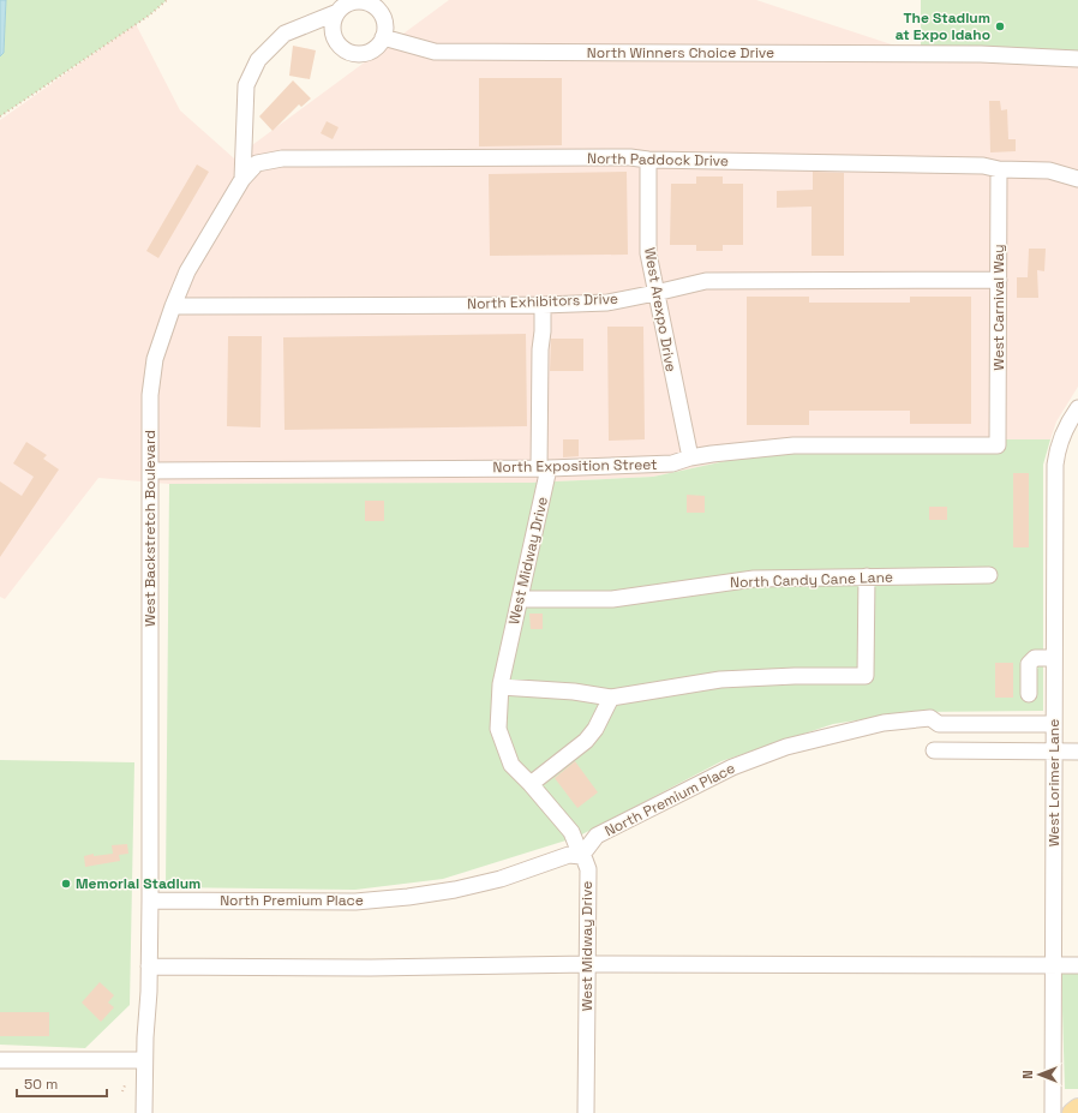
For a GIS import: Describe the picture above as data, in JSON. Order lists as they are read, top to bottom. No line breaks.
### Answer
{"streets":{"street":["North Winners Choice Drive","North Paddock Drive","North Exhibitors Drive","West Carnival Way","West Arexpo Drive","North Exposition Street","West Backstretch Boulevard","West Midway Drive","North Candy Cane Lane","West Lorimer Lane","North Premium Place"]},"crossings":[["North Winners Choice Drive","West Backstretch Boulevard"],["North Paddock Drive","West Carnival Way"],["North Paddock Drive","West Arexpo Drive"],["North Paddock Drive","West Backstretch Boulevard"],["North Exhibitors Drive","West Carnival Way"],["North Exhibitors Drive","West Arexpo Drive"],["North Exhibitors Drive","West Backstretch Boulevard"],["North Exhibitors Drive","West Midway Drive"],["West Carnival Way","North Exposition Street"],["West Arexpo Drive","North Exposition Street"],["North Exposition Street","West Backstretch Boulevard"],["North Exposition Street","West Midway Drive"],["West Backstretch Boulevard","North Premium Place"],["West Midway Drive","North Candy Cane Lane"],["West Midway Drive","North Premium Place"],["West Lorimer Lane","North Premium Place"]],"places":["The Stadium at Expo Idaho","Memorial Stadium"],"scale_bar":"50 m","north":"left"}
